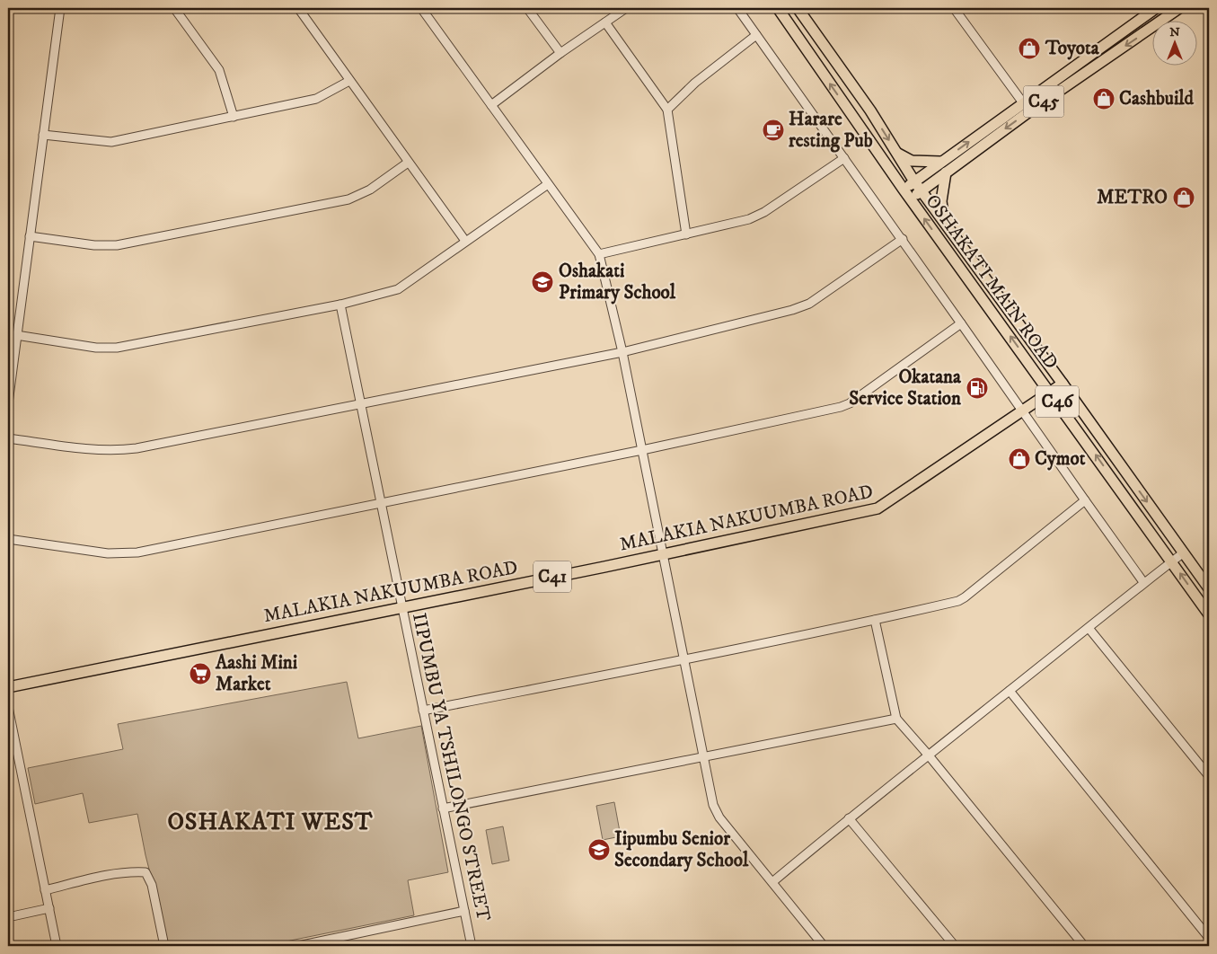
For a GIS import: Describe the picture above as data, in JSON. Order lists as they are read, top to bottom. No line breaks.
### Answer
{"streets":{"main road":["C45","OSHAKATI MAIN ROAD","C46","MALAKIA NAKUUMBA ROAD","C41"],"street":["IIPUMBU YA TSHILONGO STREET"]},"crossings":[["C45","OSHAKATI MAIN ROAD"],["C45","C46"],["OSHAKATI MAIN ROAD","C46"],["OSHAKATI MAIN ROAD","MALAKIA NAKUUMBA ROAD"],["MALAKIA NAKUUMBA ROAD","IIPUMBU YA TSHILONGO STREET"]],"districts":["OSHAKATI WEST"],"places":{"shop":["Toyota","Cashbuild","METRO","Cymot"],"cafe":["Harare resting Pub"],"school or university":["Oshakati Primary School","Iipumbu Senior Secondary School"],"fuel station":["Okatana Service Station"],"supermarket":["Aashi Mini Market"]},"north":"top"}
